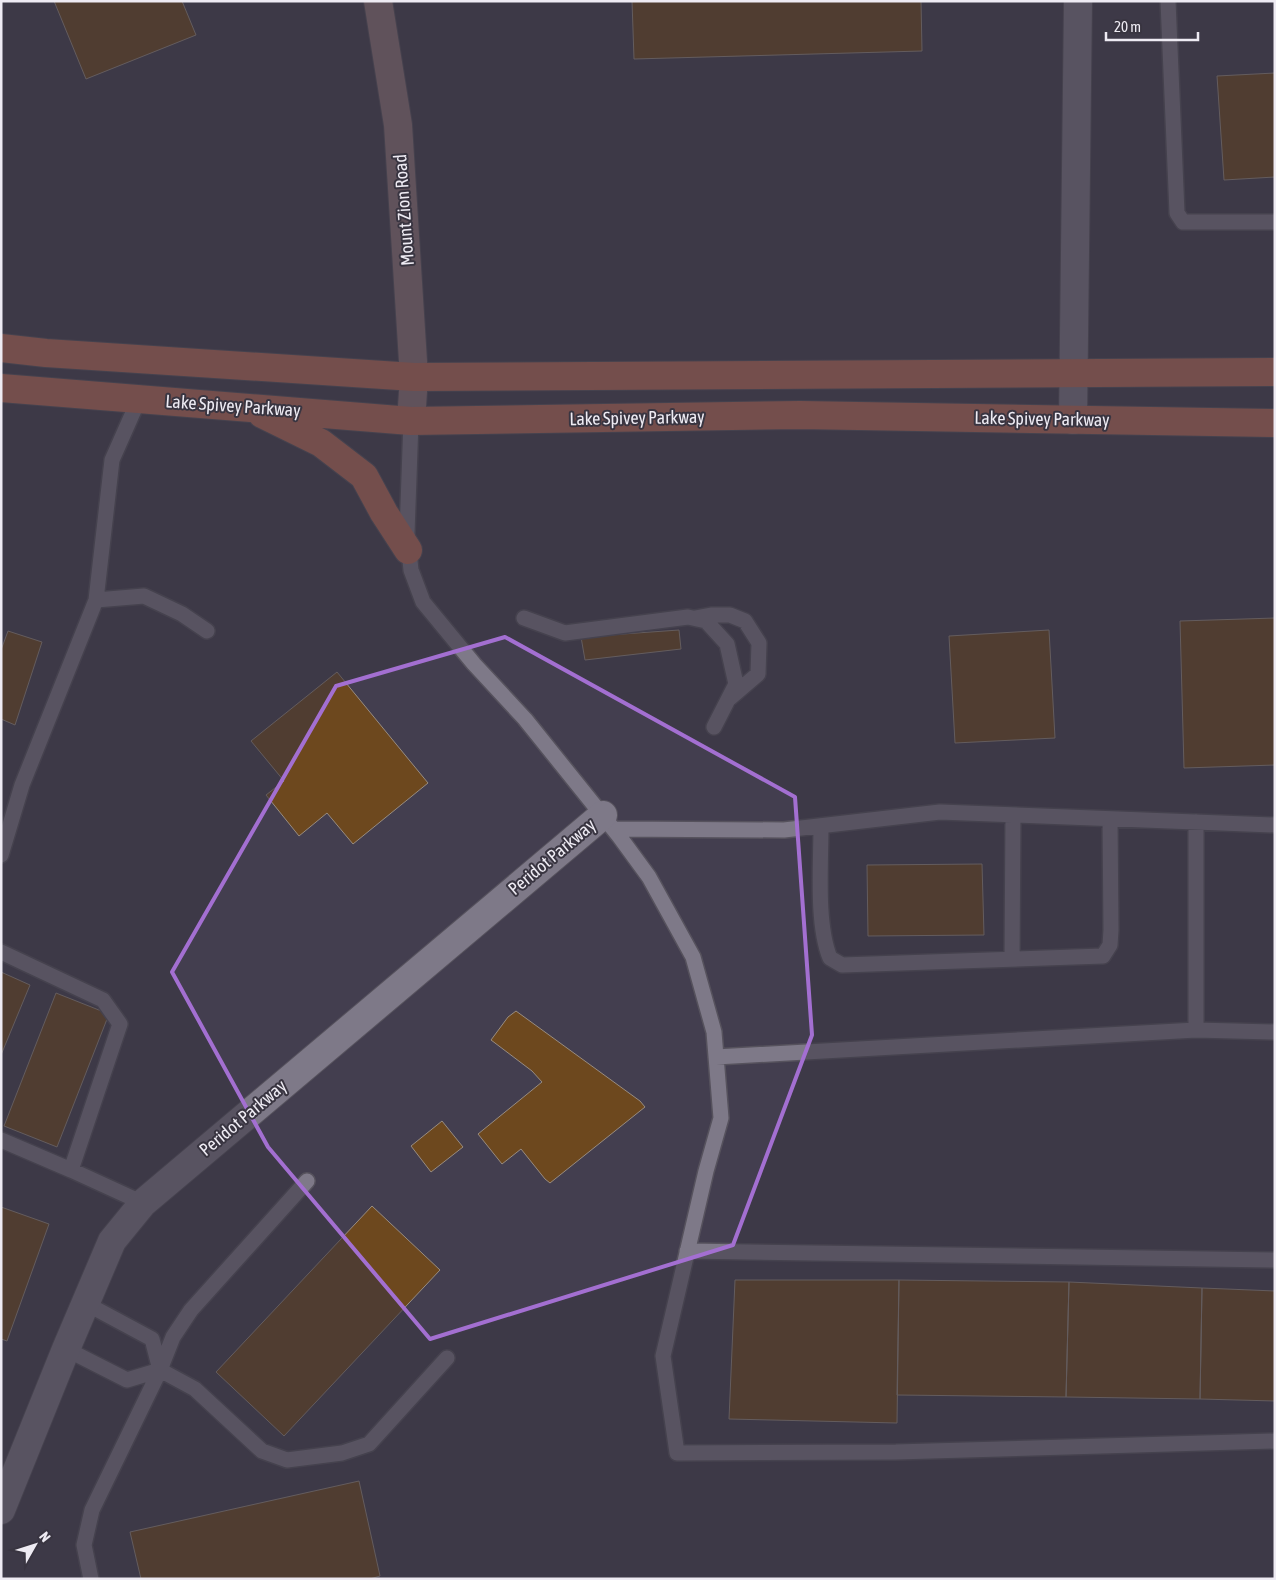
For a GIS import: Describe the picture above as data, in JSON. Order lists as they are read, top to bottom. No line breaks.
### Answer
{"streets":{"highway":["Lake Spivey Parkway"],"street":["Mount Zion Road","Peridot Parkway"]},"crossings":[["Mount Zion Road","Lake Spivey Parkway"]],"scale_bar":"20 m","north":"top right"}
